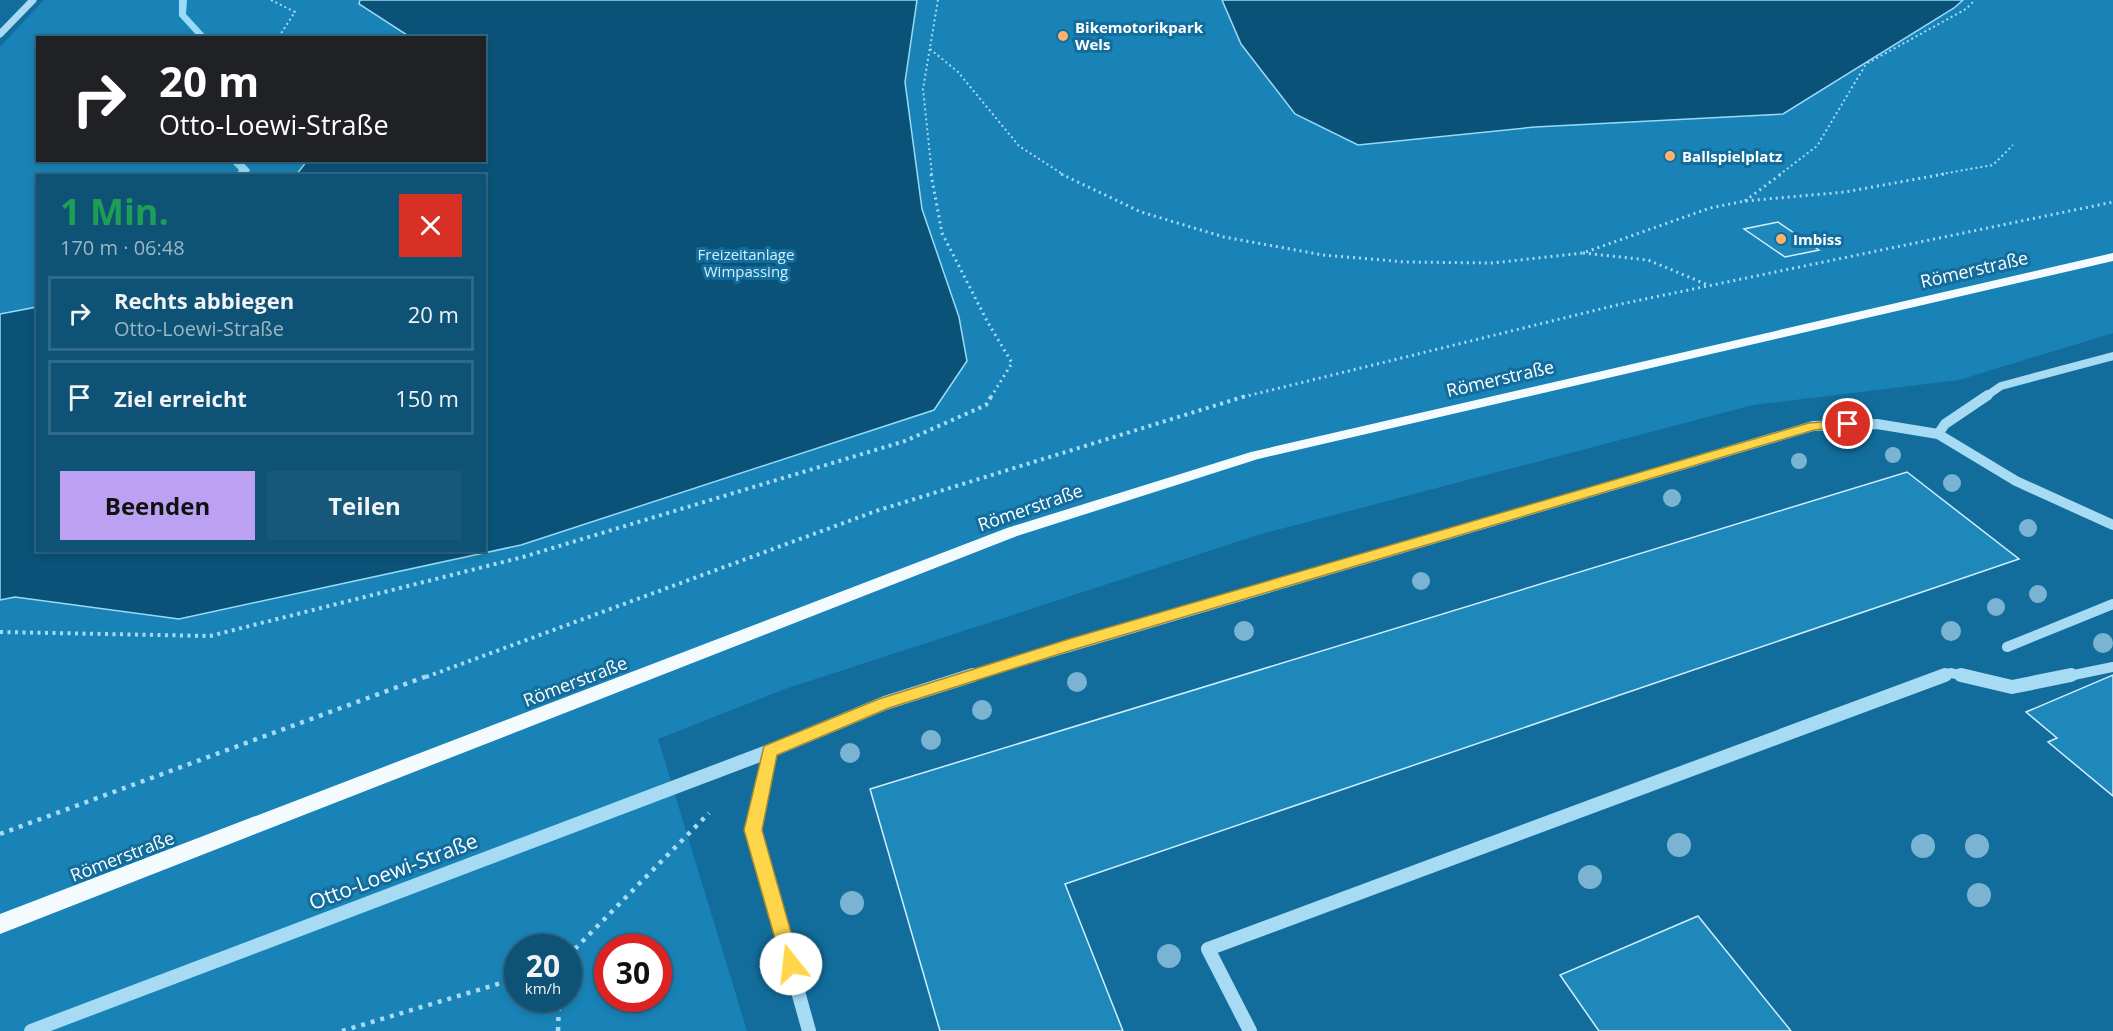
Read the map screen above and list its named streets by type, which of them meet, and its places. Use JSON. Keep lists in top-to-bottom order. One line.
{"streets":{"main road":["Römerstraße"],"street":["Otto-Loewi-Straße"]},"parks":["Freizeitanlage Wimpassing"],"places":["Bikemotorikpark Wels","Ballspielplatz","Imbiss"],"page":{"turn":["20 m","Otto-Loewi-Straße"],"heading":["1 Min.","170 m · 06:48"],"list":[{"name":"Rechts abbiegen","note":"Otto-Loewi-Straße","value":"20 m"},{"name":"Ziel erreicht","value":"150 m"}],"buttons":["Beenden","Teilen"],"speed":"20 km/h","limit":"30"}}
